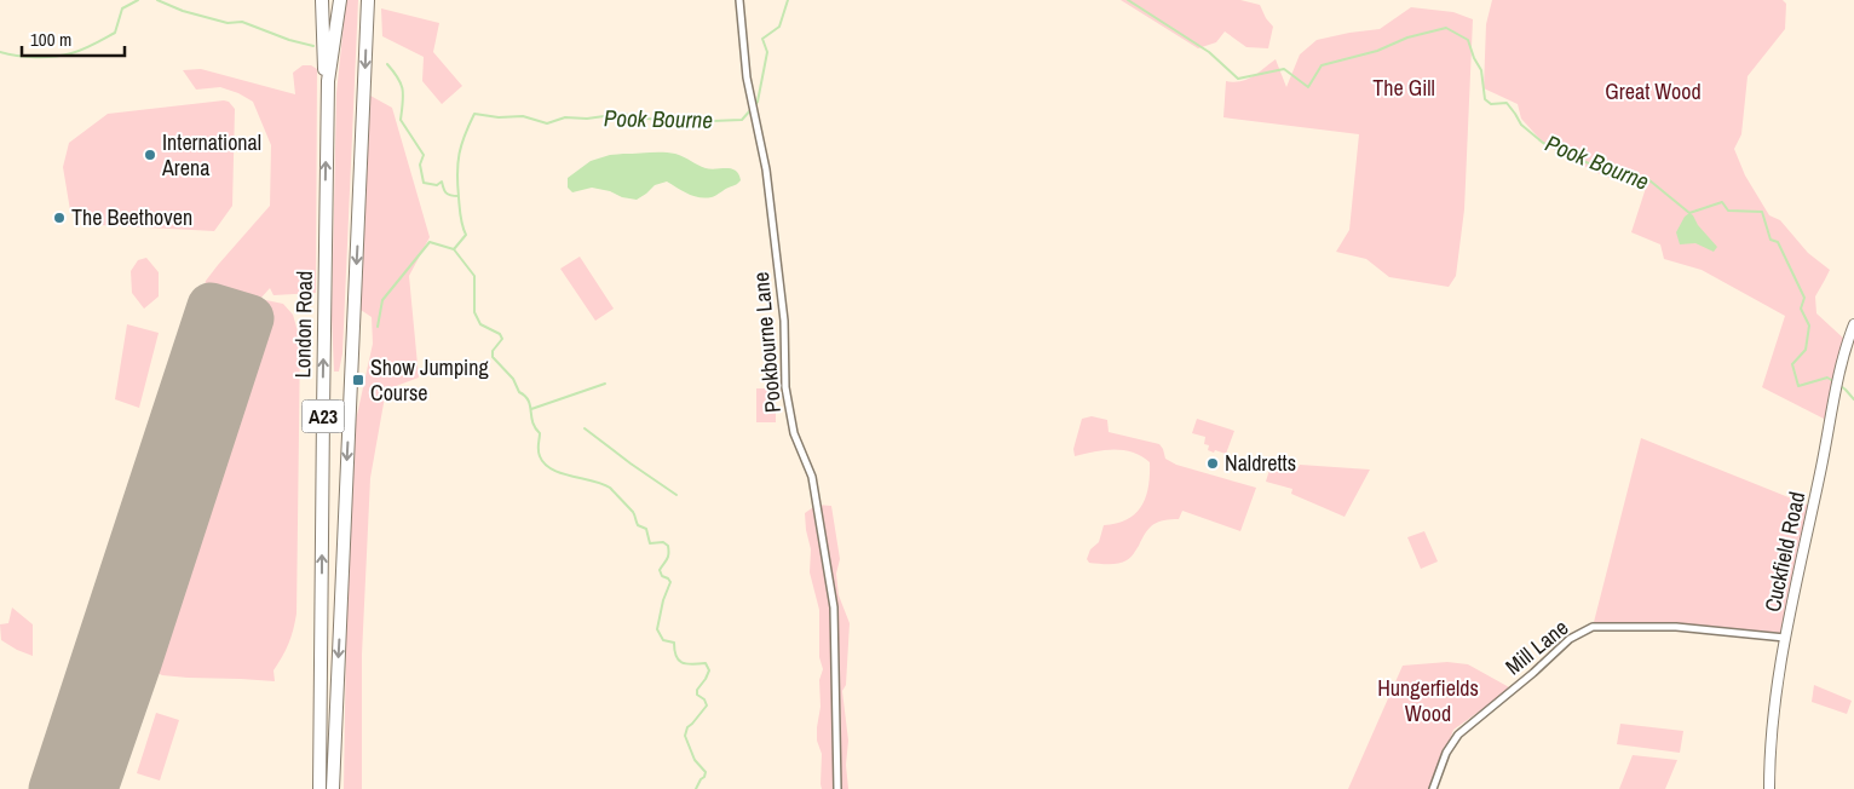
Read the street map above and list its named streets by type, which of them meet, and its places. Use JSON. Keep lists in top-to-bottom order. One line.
{"streets":{"highway":["London Road","A23"],"street":["Pookbourne Lane","Cuckfield Road","Mill Lane"]},"crossings":[["London Road","A23"],["Cuckfield Road","Mill Lane"]],"water":["Pook Bourne"],"parks":["The Gill","Great Wood","Hungerfields Wood"],"places":{"other":["International Arena","The Beethoven","Naldretts"],"transit":["Show Jumping Course"]},"scale_bar":"100 m"}
